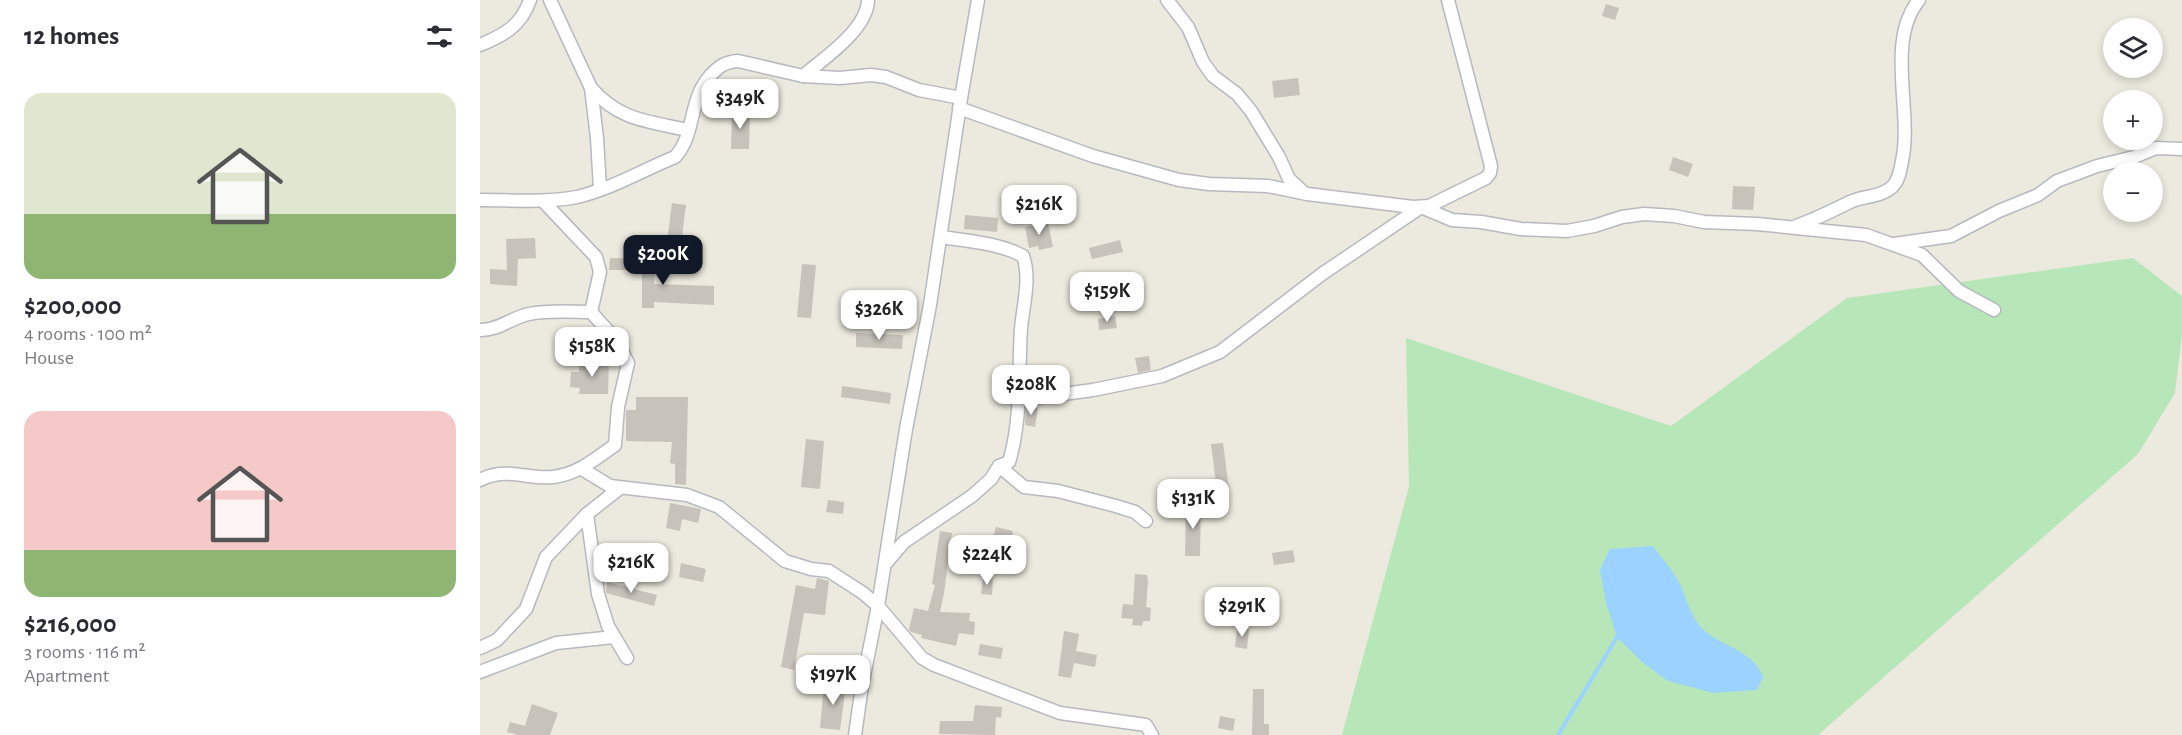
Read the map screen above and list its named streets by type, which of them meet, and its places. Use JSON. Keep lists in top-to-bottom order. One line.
{"page":{"heading":"12 homes","map_buttons":["+","−"],"list":[{"name":"$200,000","note":"4 rooms · 100 m² · House"},{"name":"$216,000","note":"3 rooms · 116 m² · Apartment"}],"price":["$349K","$216K","$200K","$159K","$326K","$158K","$208K","$131K","$224K","$216K","$291K","$197K"]}}
